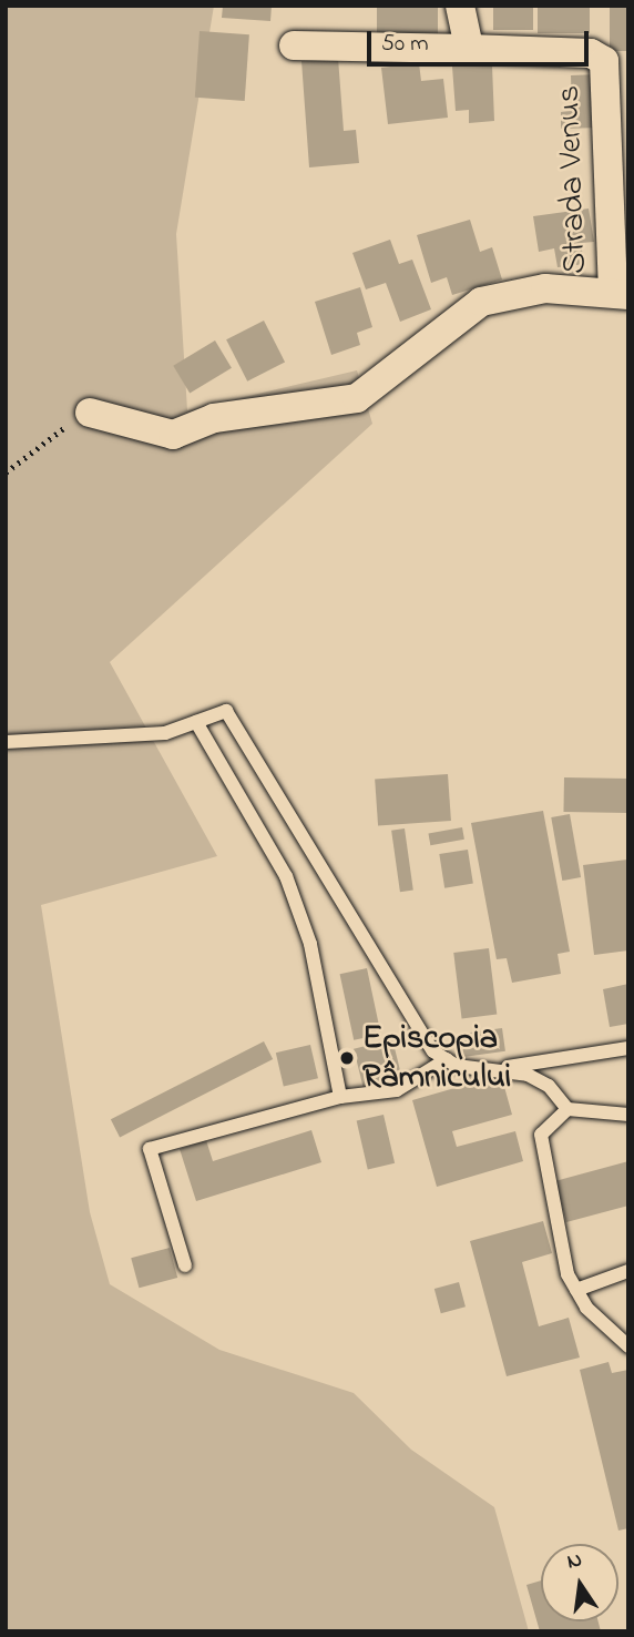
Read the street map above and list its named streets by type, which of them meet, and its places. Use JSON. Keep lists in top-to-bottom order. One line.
{"streets":{"street":["Strada Venus"]},"places":["Episcopia Râmnicului"],"scale_bar":"50 m","north":"top"}
